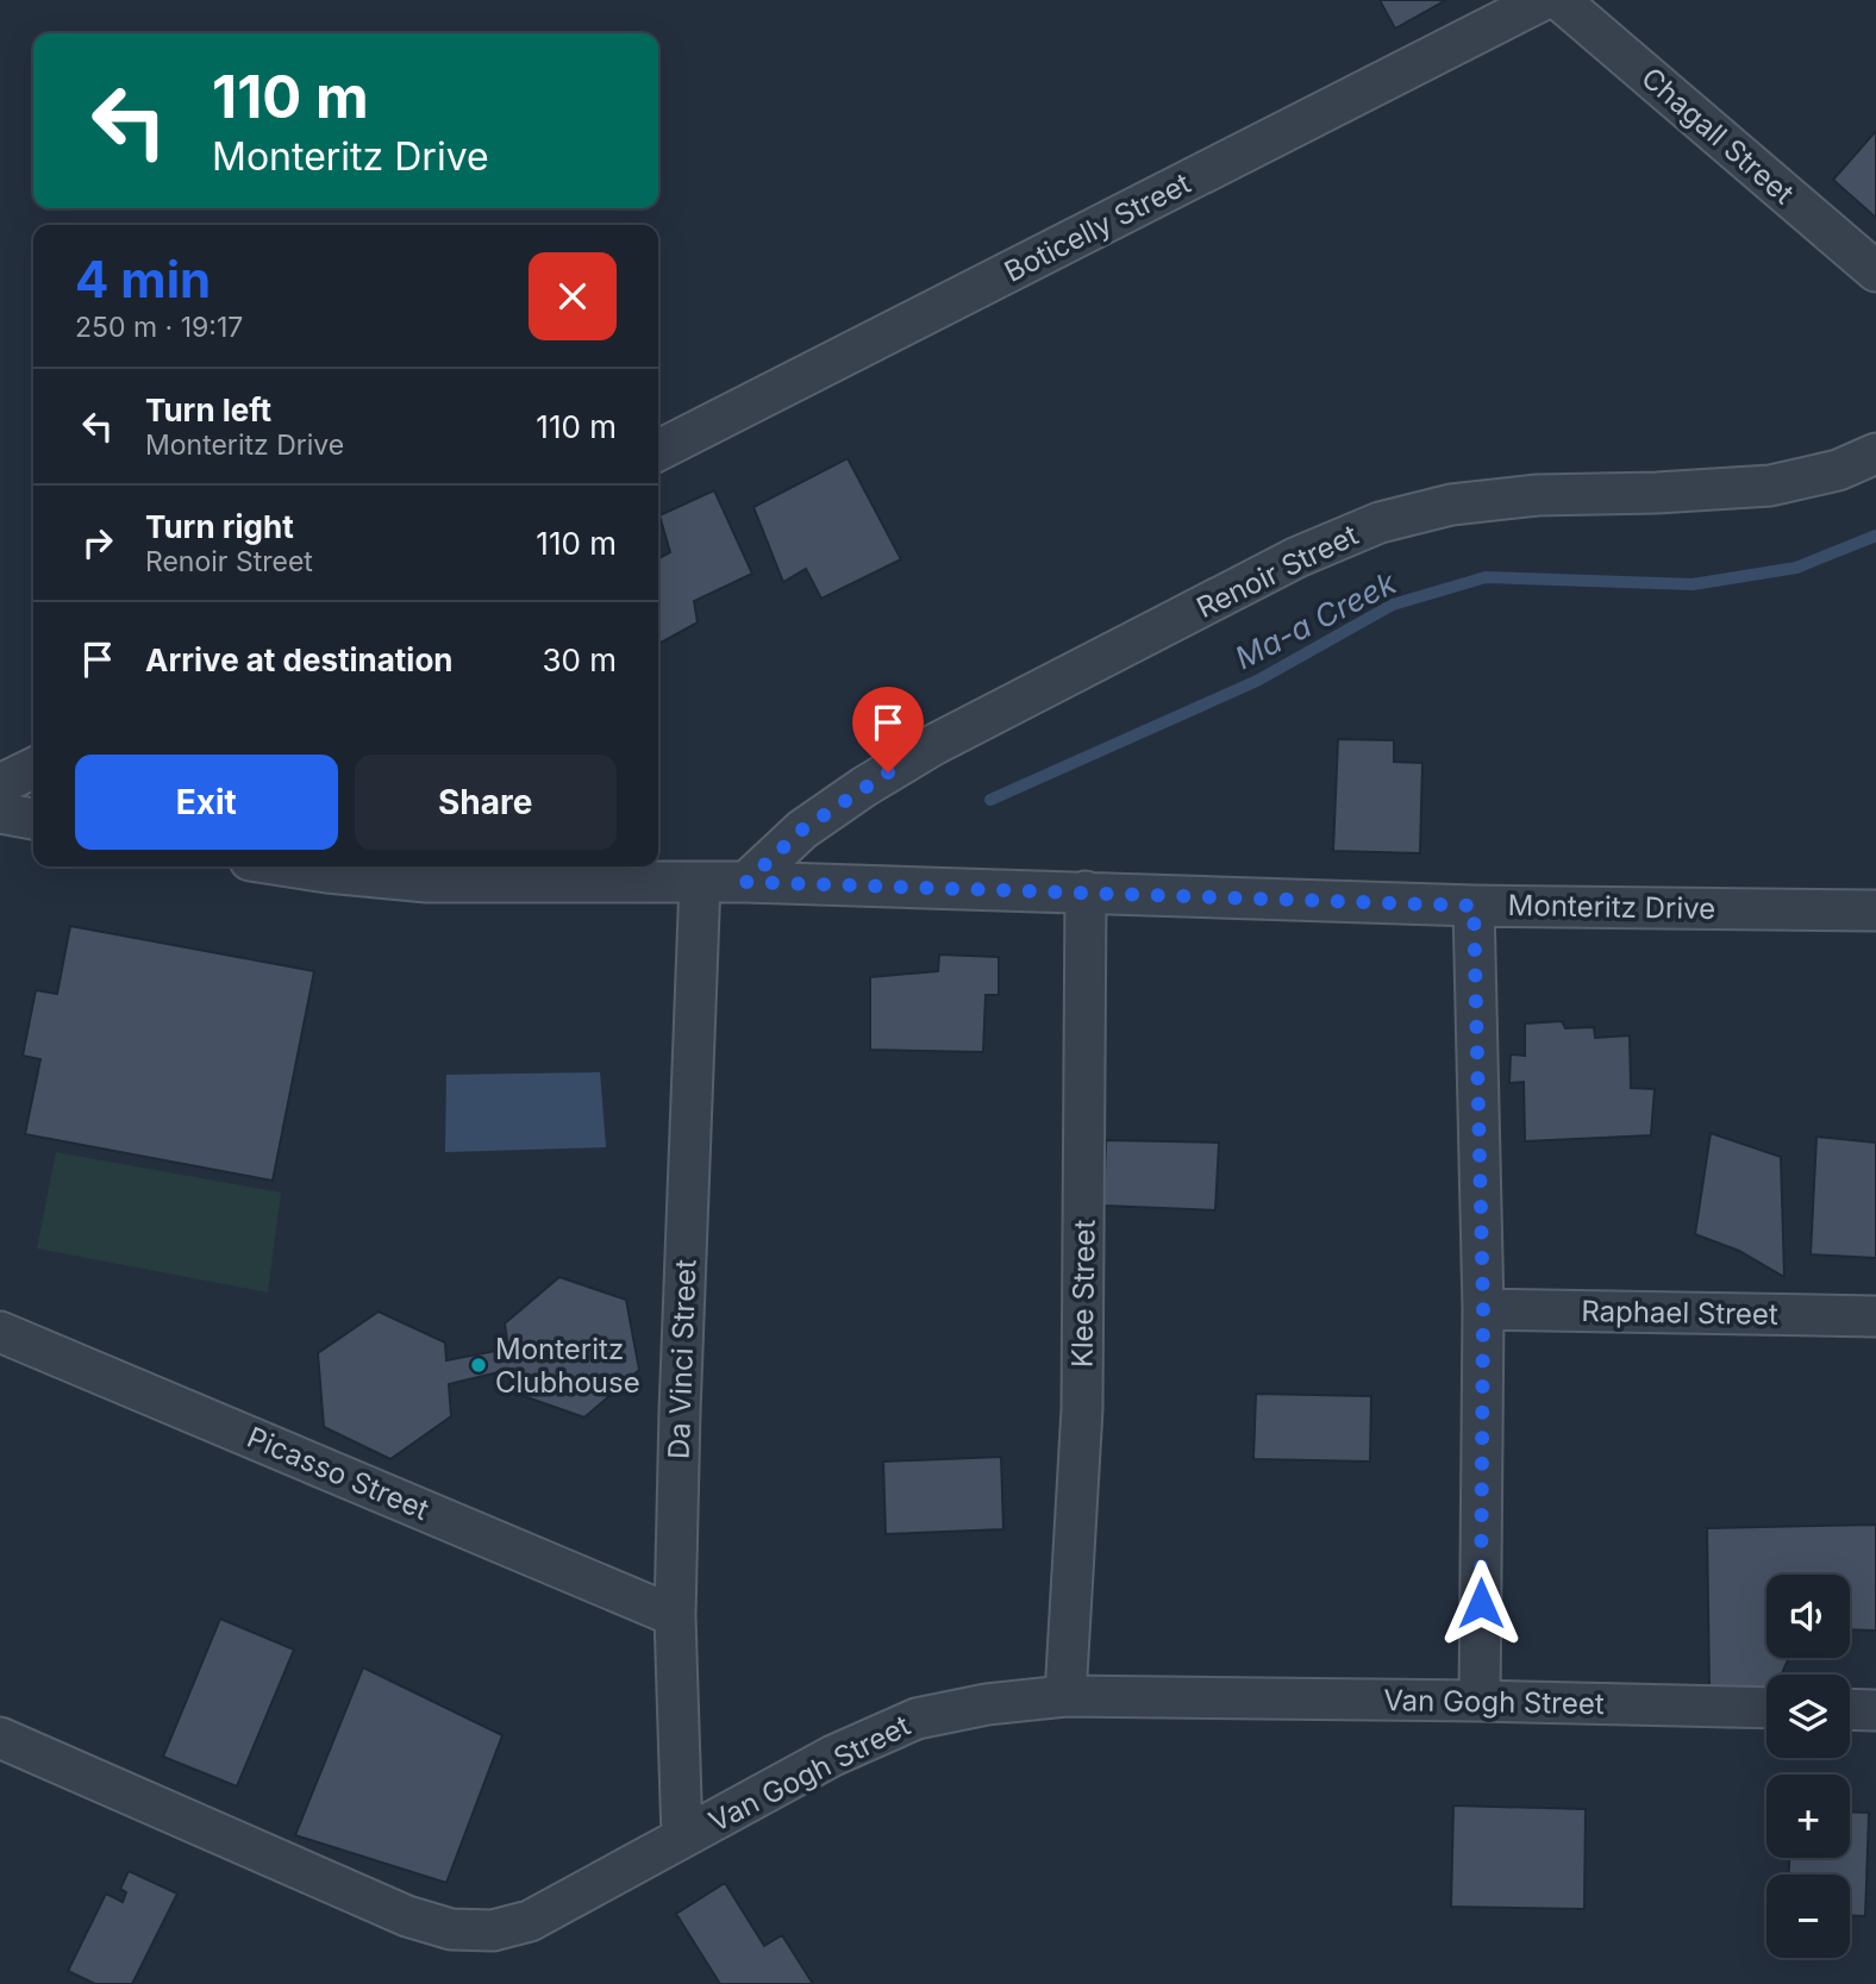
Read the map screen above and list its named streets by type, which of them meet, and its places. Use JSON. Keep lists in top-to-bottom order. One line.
{"streets":{"street":["Chagall Street","Boticelly Street","Renoir Street","Monteritz Drive","Klee Street","Raphael Street","Da Vinci Street","Picasso Street","Van Gogh Street"]},"crossings":[["Renoir Street","Monteritz Drive"],["Monteritz Drive","Klee Street"],["Monteritz Drive","Da Vinci Street"],["Klee Street","Van Gogh Street"],["Da Vinci Street","Picasso Street"],["Da Vinci Street","Van Gogh Street"]],"water":["Ma-a Creek"],"places":["Monteritz Clubhouse"],"page":{"turn":["110 m","Monteritz Drive"],"heading":["4 min","250 m · 19:17"],"list":[{"name":"Turn left","note":"Monteritz Drive","value":"110 m"},{"name":"Turn right","note":"Renoir Street","value":"110 m"},{"name":"Arrive at destination","value":"30 m"}],"buttons":["Exit","Share"],"map_buttons":["+","−"]}}
